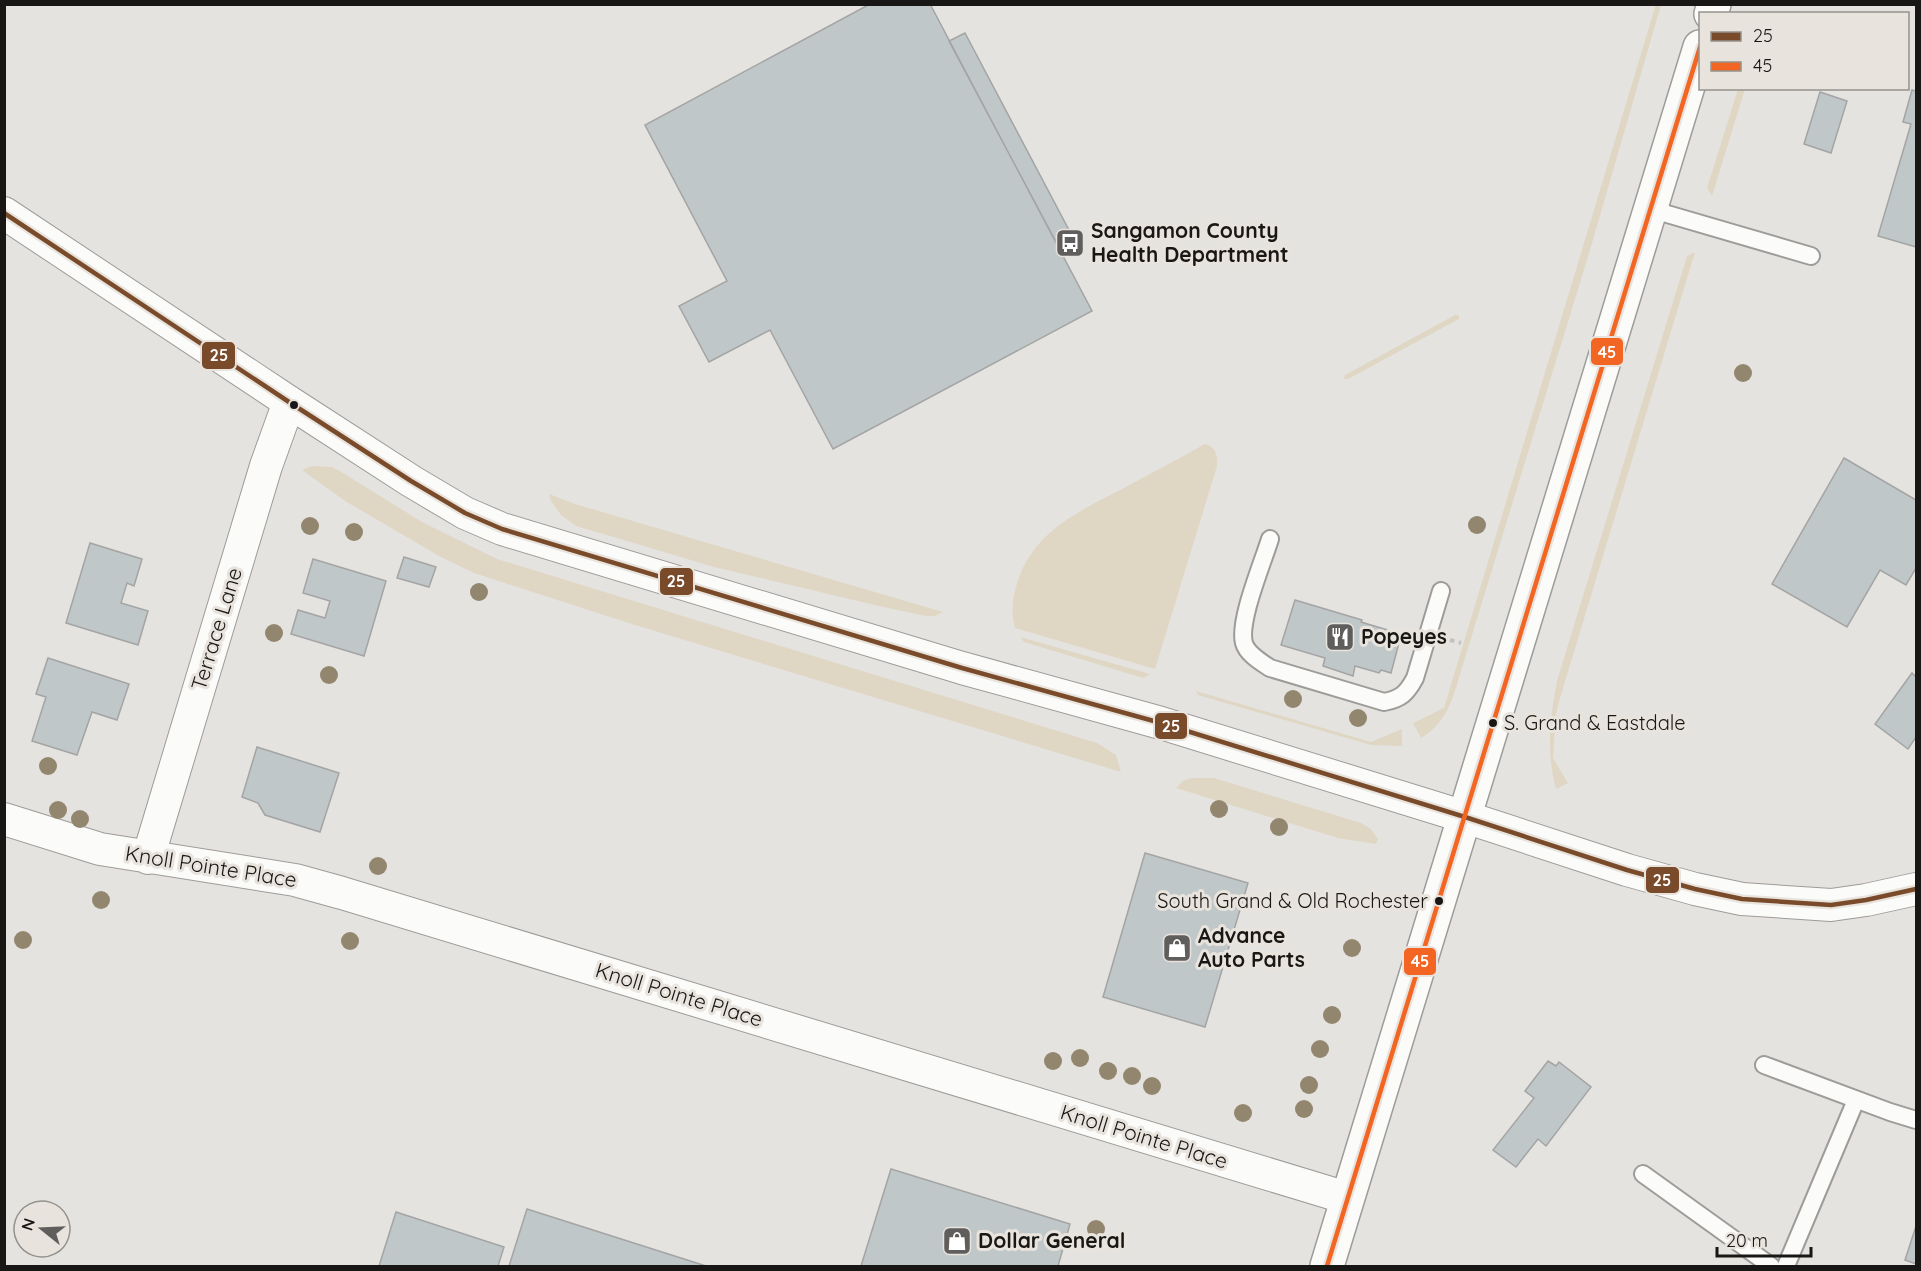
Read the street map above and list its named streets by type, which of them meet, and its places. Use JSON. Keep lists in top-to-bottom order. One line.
{"streets":{"street":["Terrace Lane","Knoll Pointe Place"]},"crossings":[["Terrace Lane","Knoll Pointe Place"]],"places":{"bus stop":["Sangamon County Health Department"],"restaurant":["Popeyes"],"other":["S. Grand & Eastdale","South Grand & Old Rochester"],"shop":["Advance Auto Parts","Dollar General"]},"lines":["transit line 45","transit line 25"],"legend":["25","45"],"scale_bar":"20 m","north":"left"}
